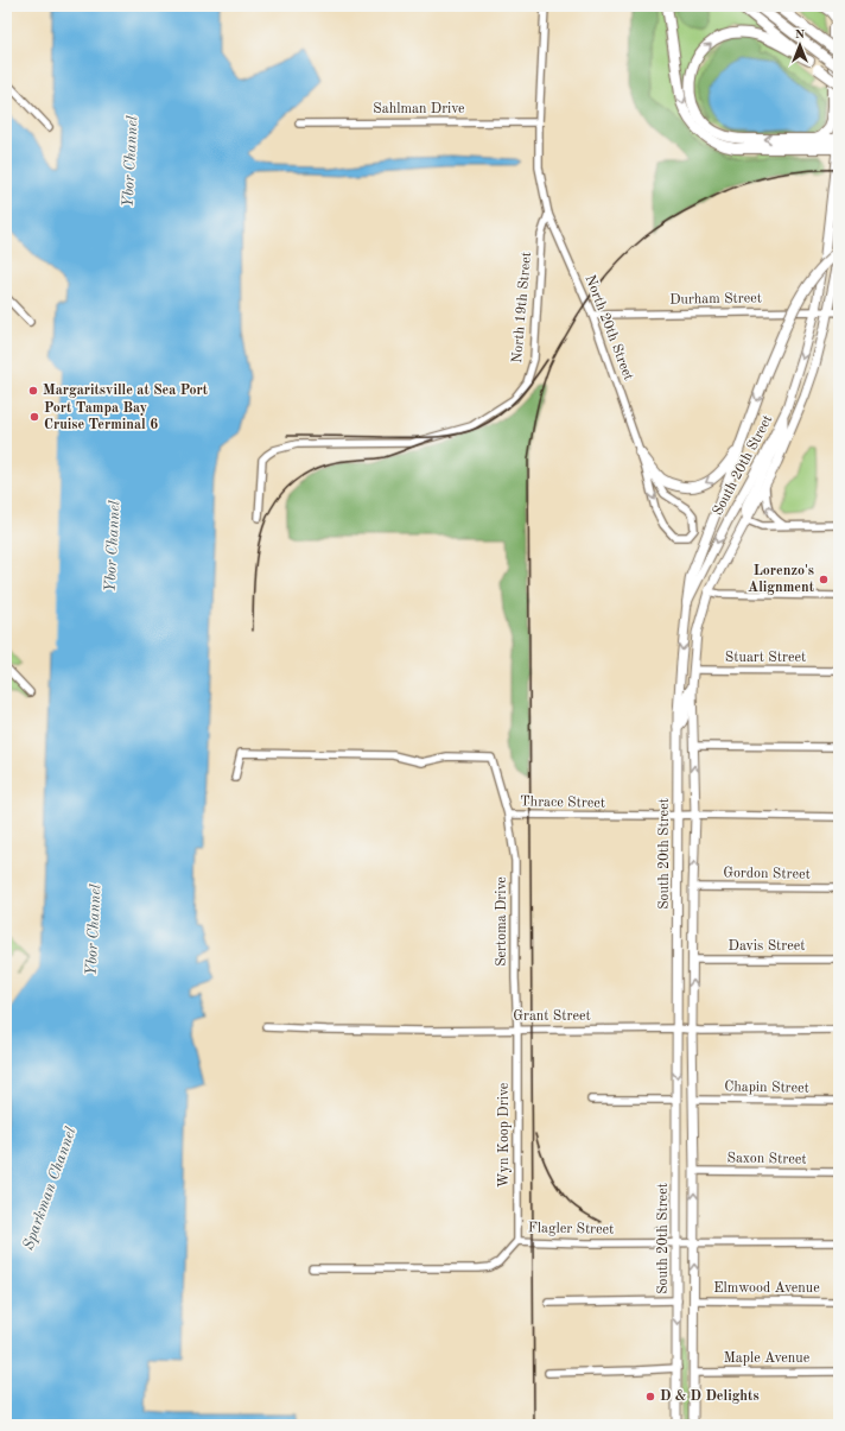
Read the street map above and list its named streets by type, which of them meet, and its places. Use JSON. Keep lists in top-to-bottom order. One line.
{"streets":{"main road":["South 20th Street"],"street":["Sahlman Drive","Durham Street","North 19th Street","North 20th Street","Stuart Street","Thrace Street","Gordon Street","Sertoma Drive","Davis Street","Grant Street","Chapin Street","Wyn Koop Drive","Saxon Street","Flagler Street","Elmwood Avenue","Maple Avenue"]},"crossings":[["Sahlman Drive","North 19th Street"],["Durham Street","North 20th Street"],["Durham Street","South 20th Street"],["North 19th Street","North 20th Street"],["South 20th Street","Stuart Street"],["South 20th Street","Thrace Street"],["South 20th Street","Gordon Street"],["South 20th Street","Davis Street"],["South 20th Street","Grant Street"],["South 20th Street","Chapin Street"],["South 20th Street","Saxon Street"],["South 20th Street","Flagler Street"],["South 20th Street","Elmwood Avenue"],["South 20th Street","Maple Avenue"],["Thrace Street","Sertoma Drive"],["Sertoma Drive","Grant Street"],["Sertoma Drive","Wyn Koop Drive"],["Grant Street","Wyn Koop Drive"],["Wyn Koop Drive","Flagler Street"]],"water":["Ybor Channel","Sparkman Channel"],"places":["Margaritsville at Sea Port","Port Tampa Bay Cruise Terminal 6","Lorenzo's Alignment","D & D Delights"],"north":"top"}
